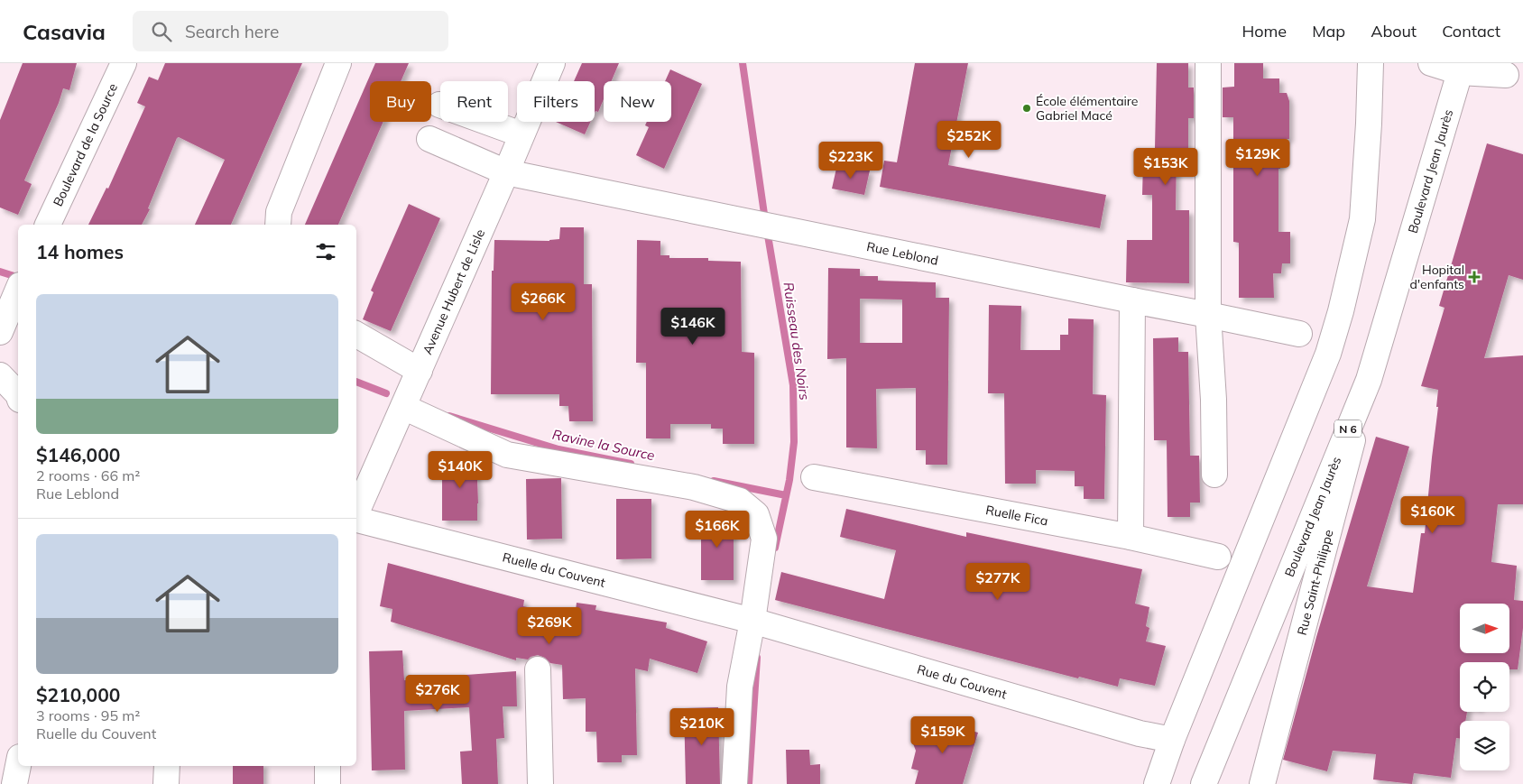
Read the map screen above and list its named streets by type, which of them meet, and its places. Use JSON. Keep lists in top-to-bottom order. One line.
{"streets":{"street":["Boulevard de la Source","Boulevard Jean Jaurès","Rue Leblond","Avenue Hubert de Lisle","N 6","Ruelle Fica","Ruelle du Couvent","Rue Saint-Philippe","Rue du Couvent"]},"crossings":[["Boulevard Jean Jaurès","Rue Saint-Philippe"],["Rue Leblond","Avenue Hubert de Lisle"],["Ruelle du Couvent","Rue du Couvent"]],"water":["Ruisseau des Noirs","Ravine la Source"],"places":{"other":["École élémentaire Gabriel Macé"],"health":["Hopital d'enfants"]},"north":"right","page":{"header":"Casavia","search":"Search here","nav":["Home","Map","About","Contact"],"chip":["Buy","Rent","Filters","New"],"price":["$252K","$129K","$223K","$153K","$266K","$146K","$140K","$160K","$166K","$277K","$269K","$276K","$210K","$159K"],"heading":"14 homes","list":[{"name":"$146,000","note":"2 rooms · 66 m² · Rue Leblond"},{"name":"$210,000","note":"3 rooms · 95 m² · Ruelle du Couvent"}]}}
